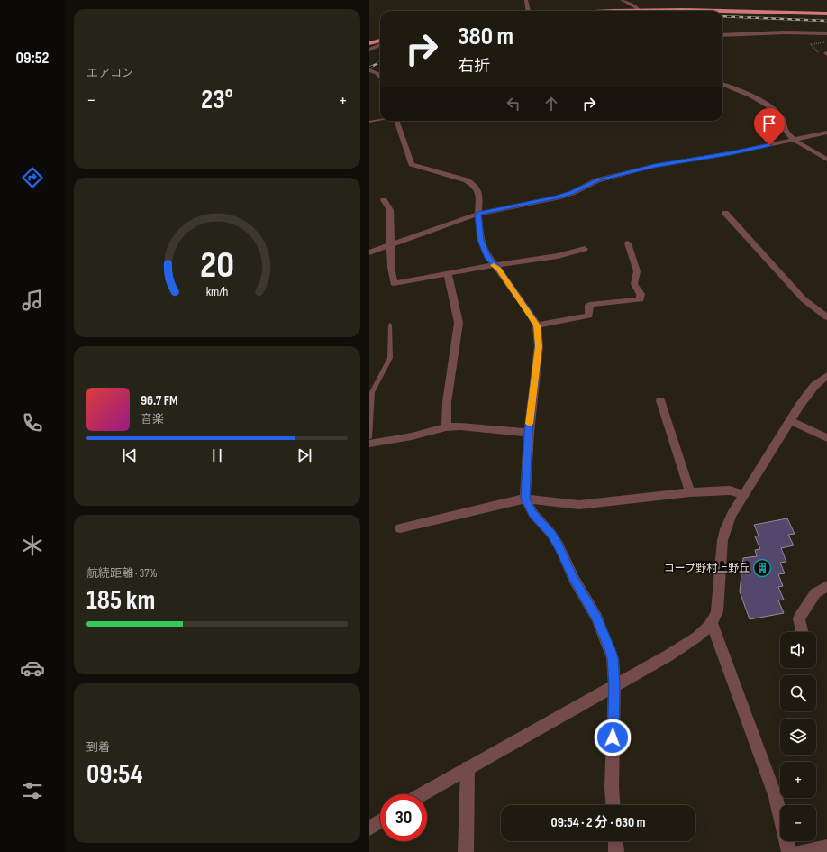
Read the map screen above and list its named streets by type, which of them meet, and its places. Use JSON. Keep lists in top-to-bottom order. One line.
{"places":{"building":["コープ野村上野丘"]},"page":{"tabs":"09:52","tile":["エアコン",["航続距離 · 37%","185 km"],["到着","09:54"]],"turn":["380 m","右折"],"heat":["−","23°","+"],"song":["96.7 FM","音楽"],"map_buttons":["+","−"],"limit":"30","trip":"09:54 · 2 分 · 630 m","gauge":["20","km/h"]}}
